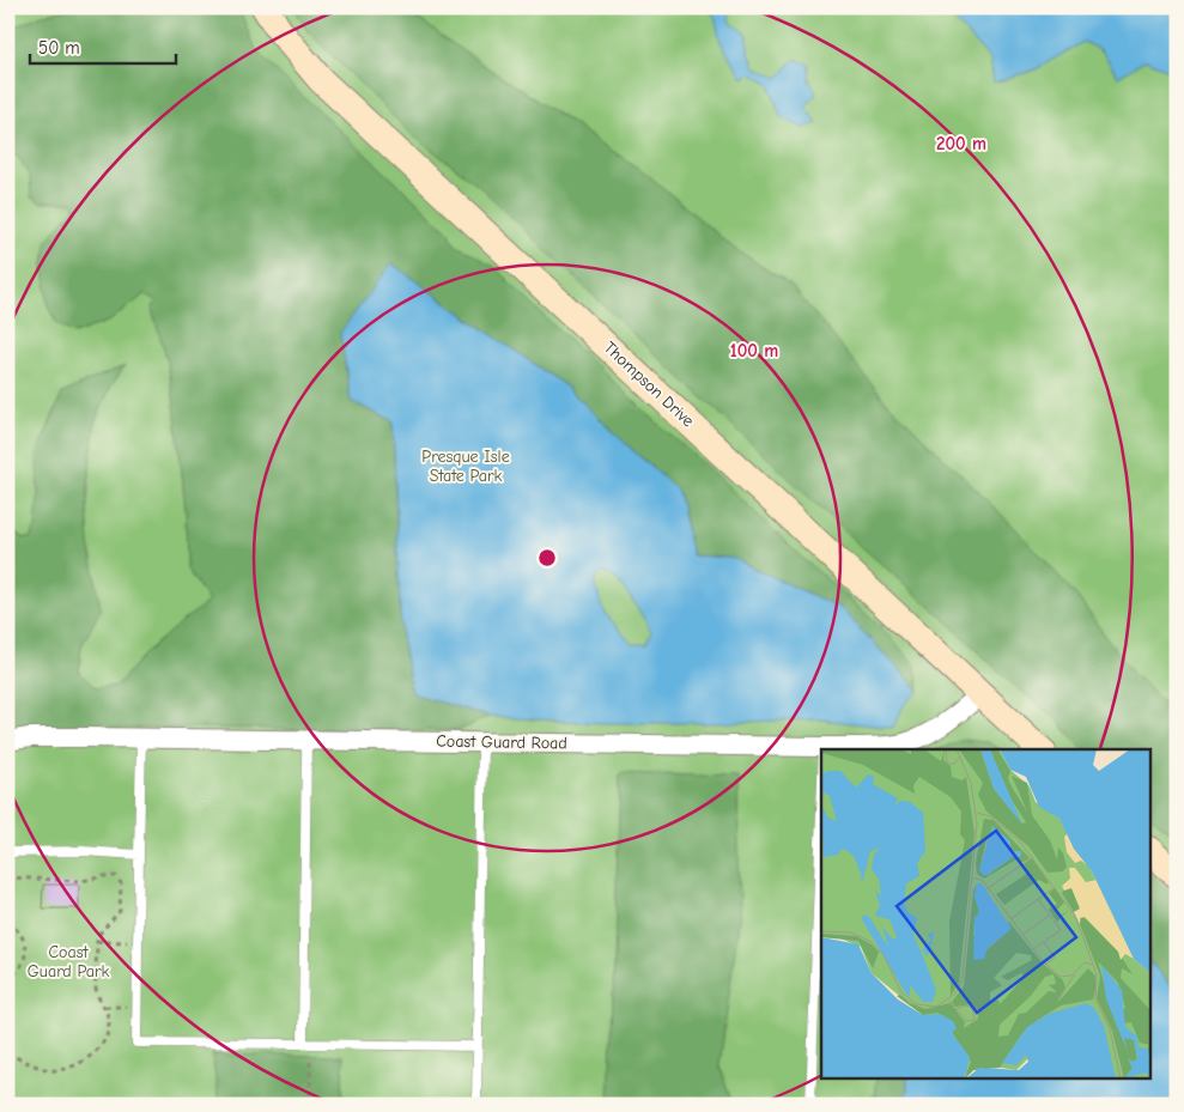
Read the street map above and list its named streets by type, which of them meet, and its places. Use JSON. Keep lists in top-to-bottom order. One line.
{"streets":{"street":["Thompson Drive","Coast Guard Road"]},"crossings":[["Thompson Drive","Coast Guard Road"]],"parks":["Presque Isle State Park","Coast Guard Park"],"scale_bar":"50 m","rings":["200 m","100 m"]}
